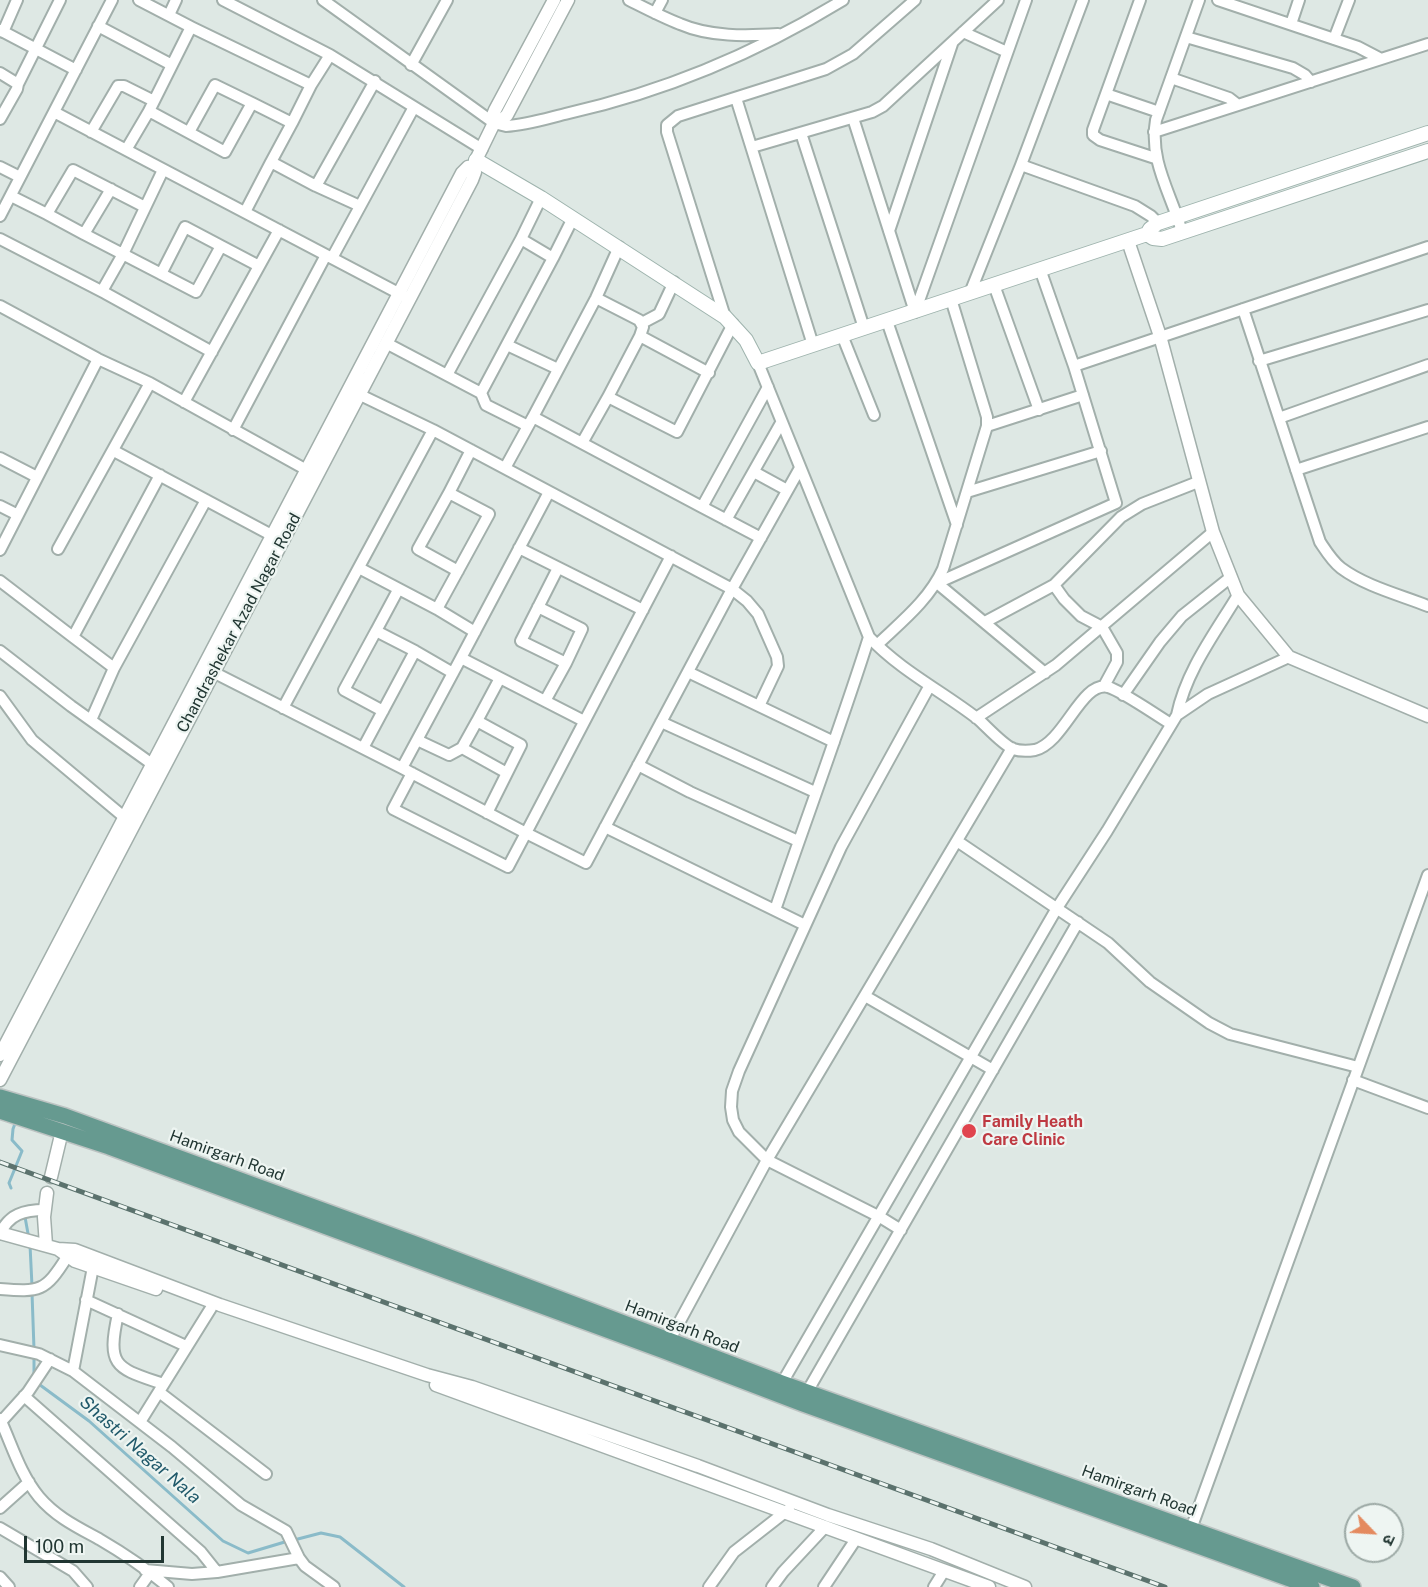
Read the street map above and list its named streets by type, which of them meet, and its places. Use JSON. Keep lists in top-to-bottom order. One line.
{"streets":{"main road":["Hamirgarh Road"],"street":["Chandrashekar Azad Nagar Road"]},"water":["Shastri Nagar Nala"],"places":["Family Heath Care Clinic"],"scale_bar":"100 m","north":"bottom right"}
